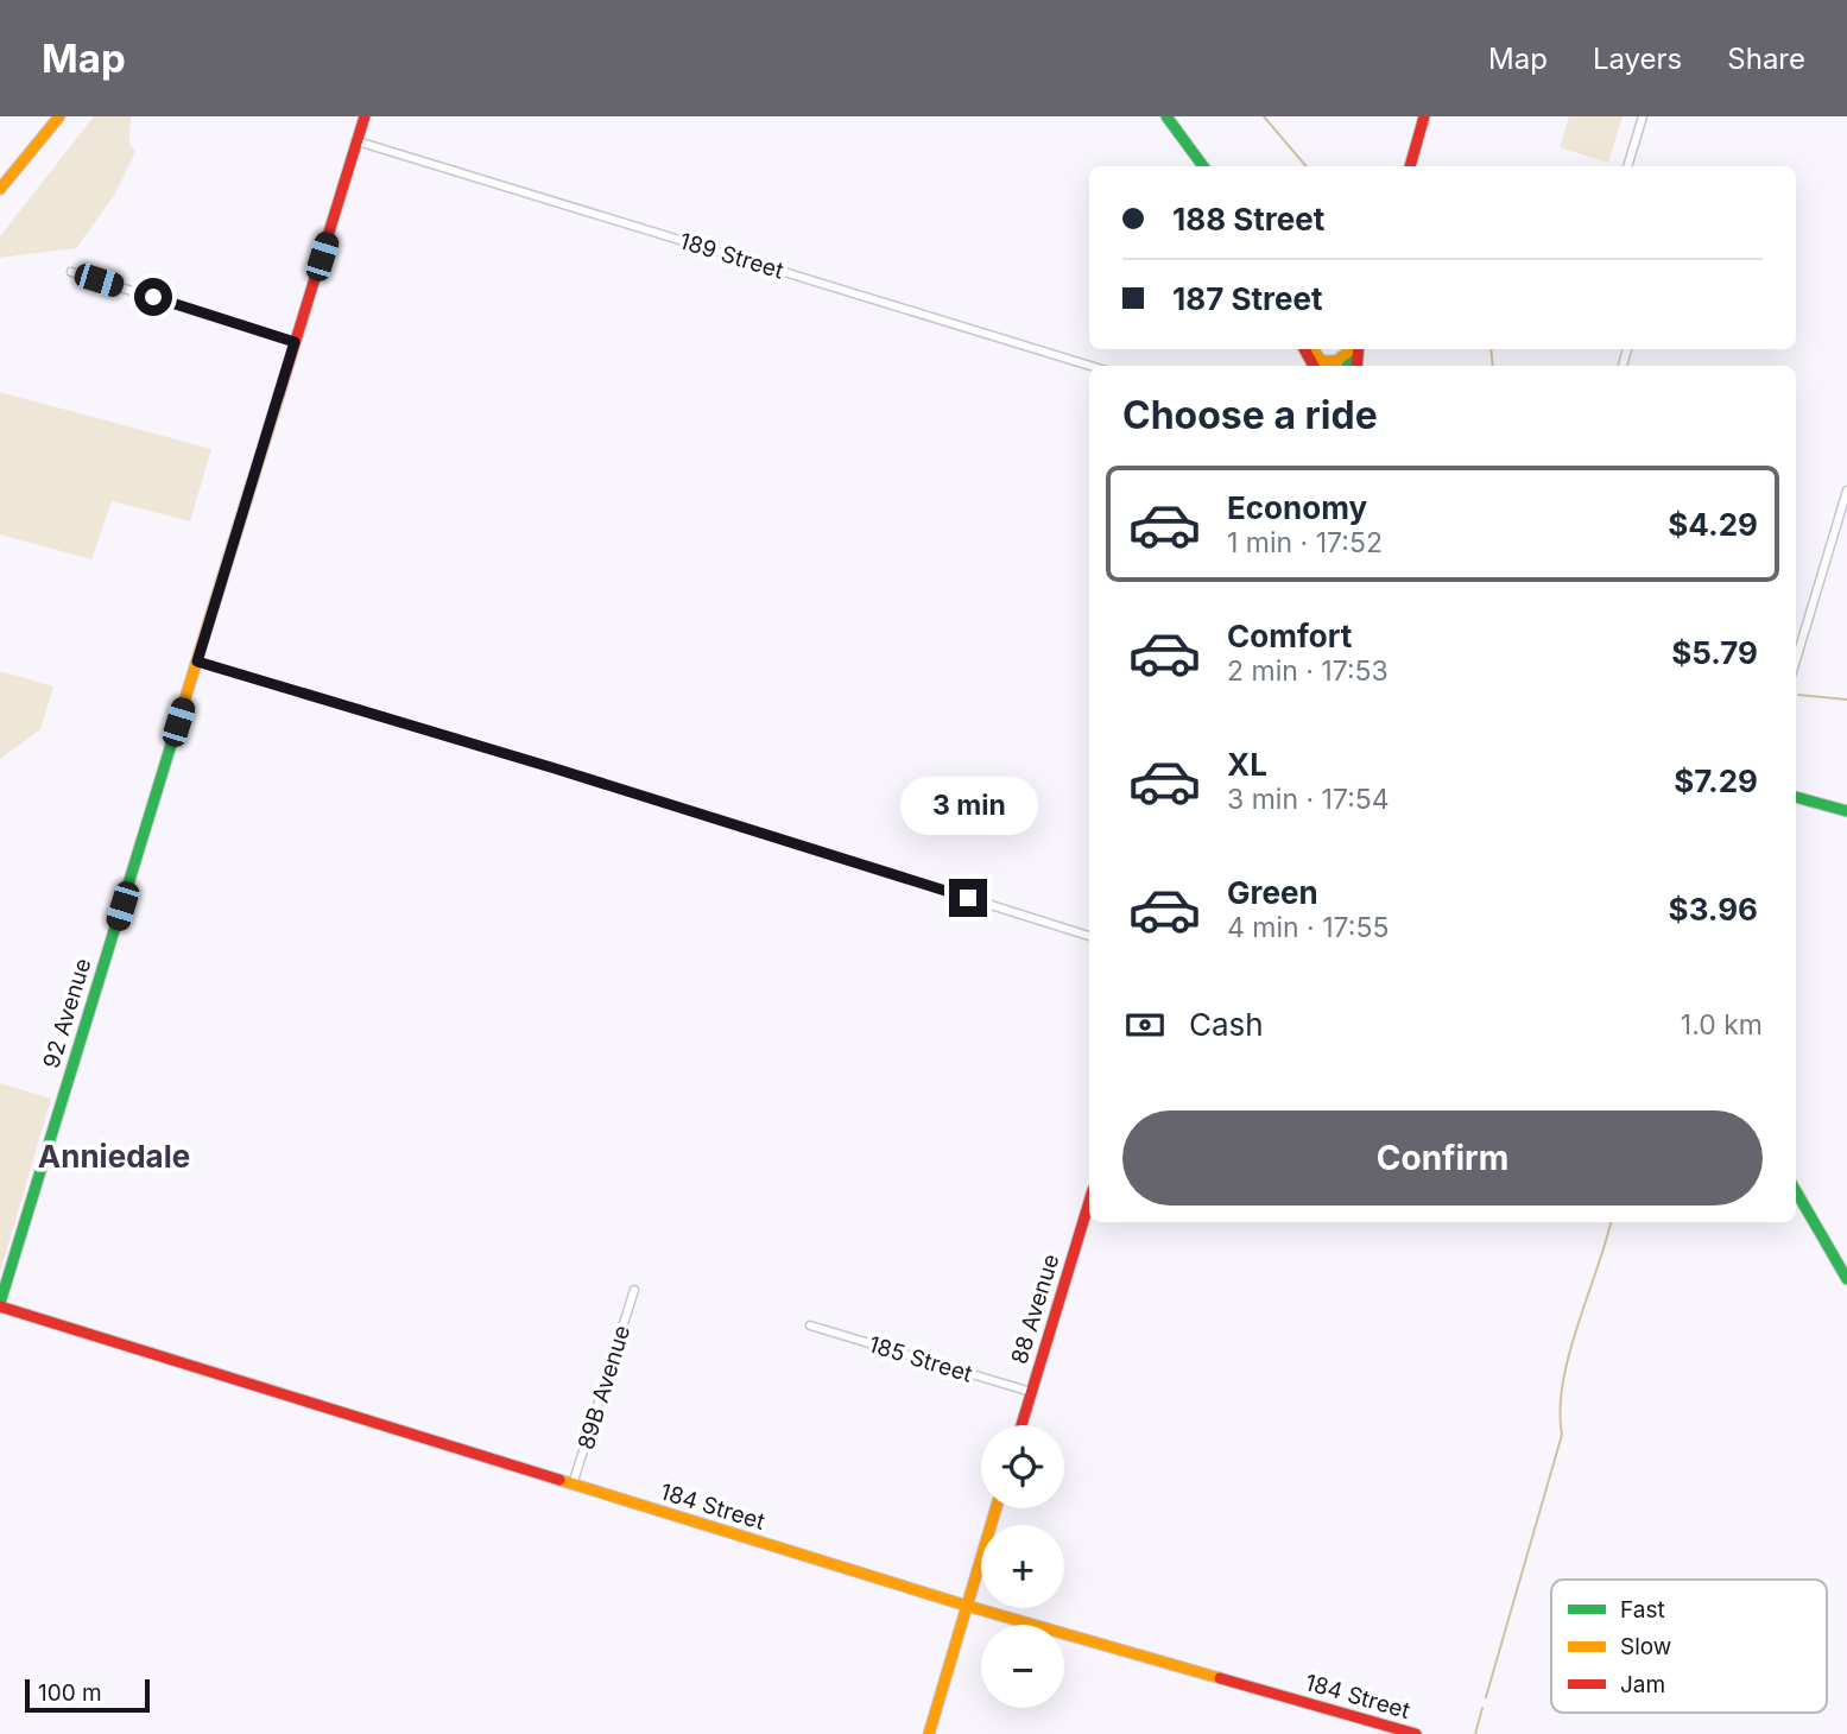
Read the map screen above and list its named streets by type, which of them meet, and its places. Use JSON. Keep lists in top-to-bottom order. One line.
{"streets":{"main road":["92 Avenue","88 Avenue","184 Street"],"street":["189 Street","185 Street","89B Avenue"]},"crossings":[["189 Street","92 Avenue"],["92 Avenue","184 Street"],["88 Avenue","185 Street"],["89B Avenue","184 Street"]],"districts":["Anniedale"],"legend":["Fast","Slow","Jam"],"scale_bar":"100 m","page":{"header":"Map","nav":["Map","Layers","Share"],"banner":["188 Street","187 Street"],"heading":"Choose a ride","list":[{"name":"Economy","note":"1 min · 17:52","value":"$4.29"},{"name":"Comfort","note":"2 min · 17:53","value":"$5.79"},{"name":"XL","note":"3 min · 17:54","value":"$7.29"},{"name":"Green","note":"4 min · 17:55","value":"$3.96"}],"bubble":"3 min","pay":["Cash","1.0 km"],"buttons":"Confirm","map_buttons":["+","−"],"scale":"100 m"}}
